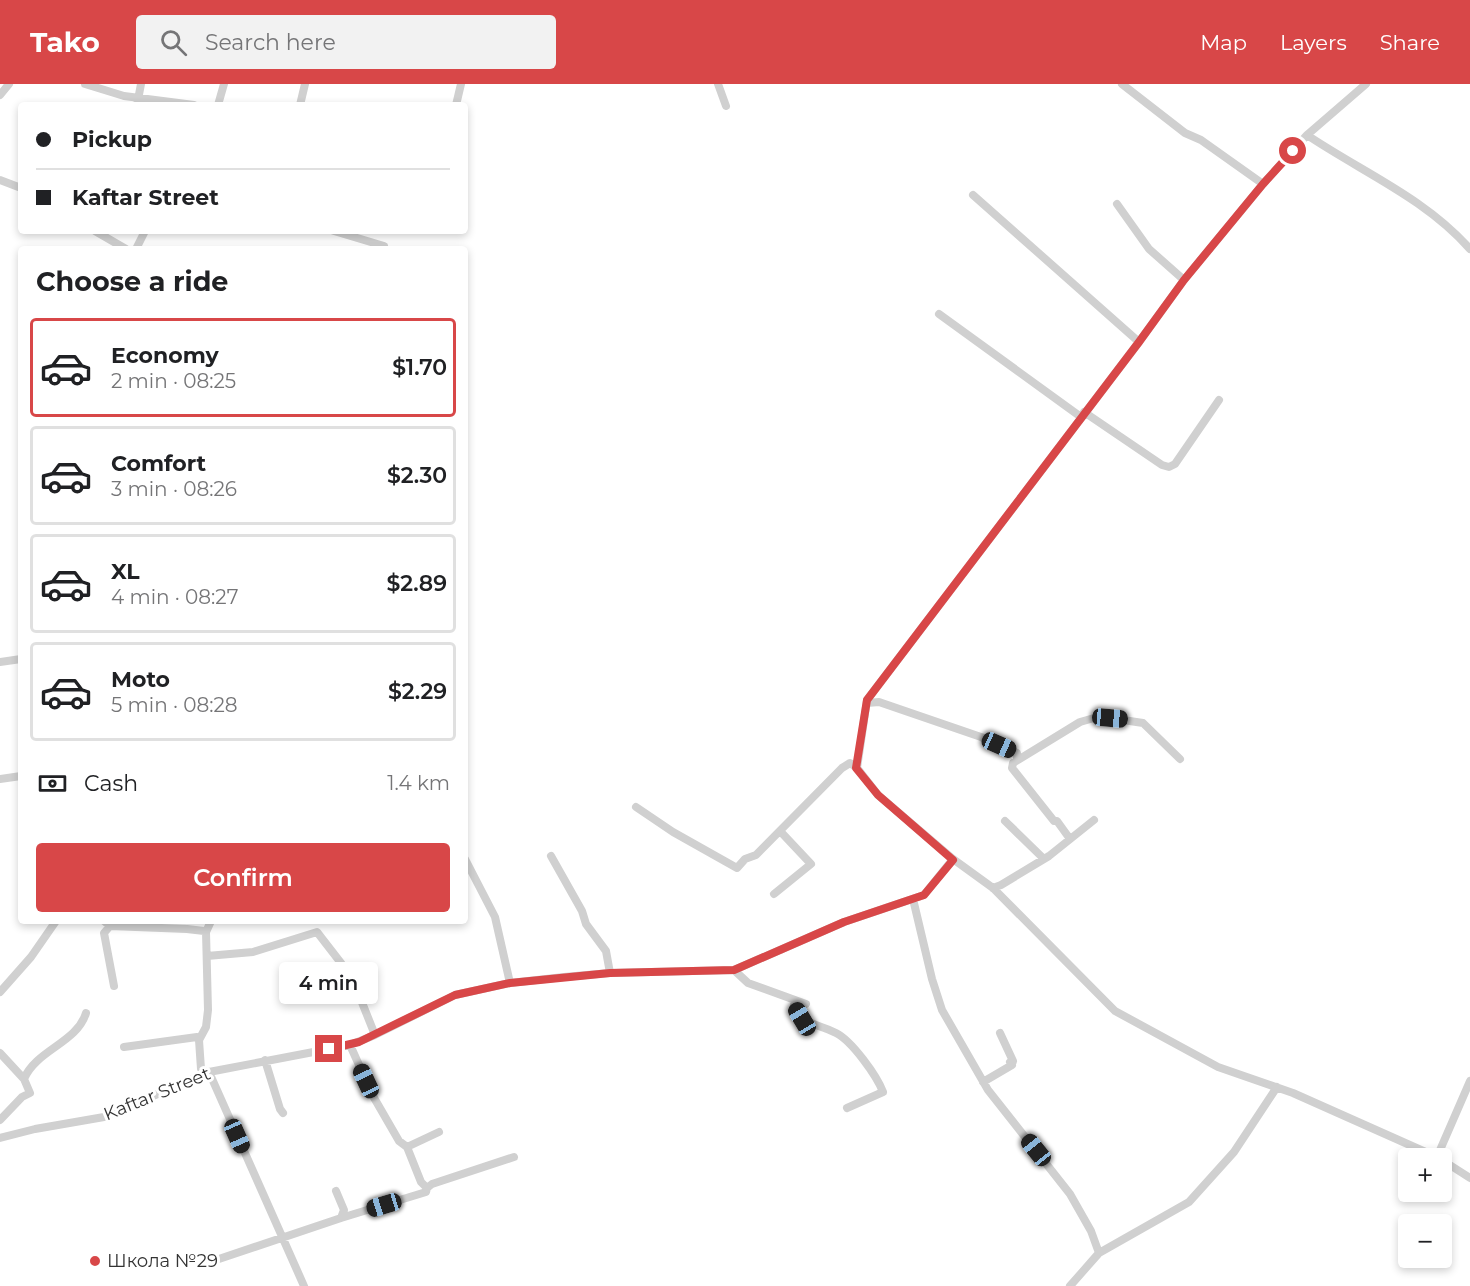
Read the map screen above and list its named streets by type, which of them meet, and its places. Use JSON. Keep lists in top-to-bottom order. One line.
{"streets":{"street":["Kaftar Street"]},"places":["Школа №29"],"page":{"header":"Tako","search":"Search here","nav":["Map","Layers","Share"],"banner":["Pickup","Kaftar Street"],"heading":"Choose a ride","list":[{"name":"Economy","note":"2 min · 08:25","value":"$1.70"},{"name":"Comfort","note":"3 min · 08:26","value":"$2.30"},{"name":"XL","note":"4 min · 08:27","value":"$2.89"},{"name":"Moto","note":"5 min · 08:28","value":"$2.29"}],"pay":["Cash","1.4 km"],"buttons":"Confirm","bubble":"4 min","map_buttons":["+","−"]}}
